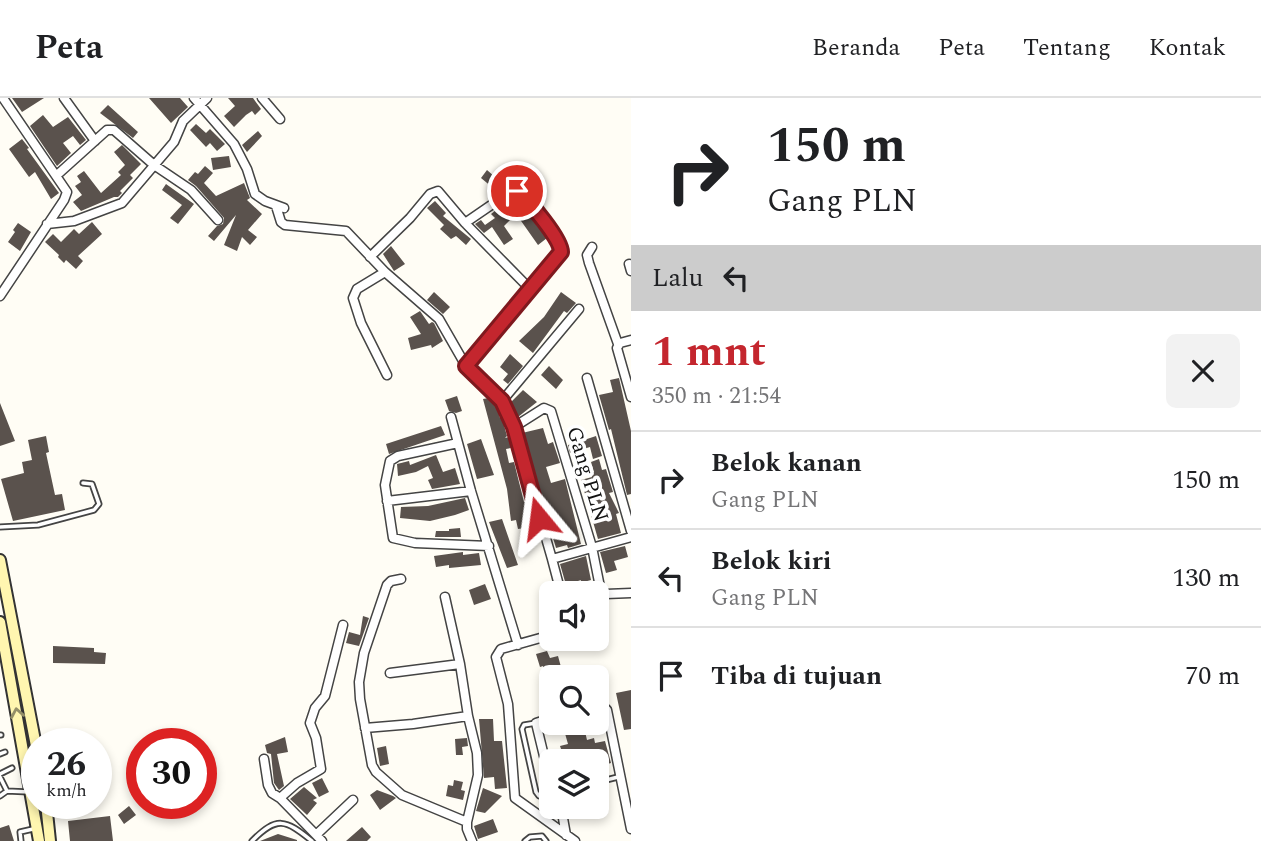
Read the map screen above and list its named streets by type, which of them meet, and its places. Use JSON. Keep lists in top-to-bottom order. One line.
{"streets":{"street":["Gang PLN"]},"page":{"header":"Peta","nav":["Beranda","Peta","Tentang","Kontak"],"turn":["150 m","Gang PLN"],"then":"Lalu","heading":["1 mnt","350 m · 21:54"],"list":[{"name":"Belok kanan","note":"Gang PLN","value":"150 m"},{"name":"Belok kiri","note":"Gang PLN","value":"130 m"},{"name":"Tiba di tujuan","value":"70 m"}],"speed":"26 km/h","limit":"30"}}
